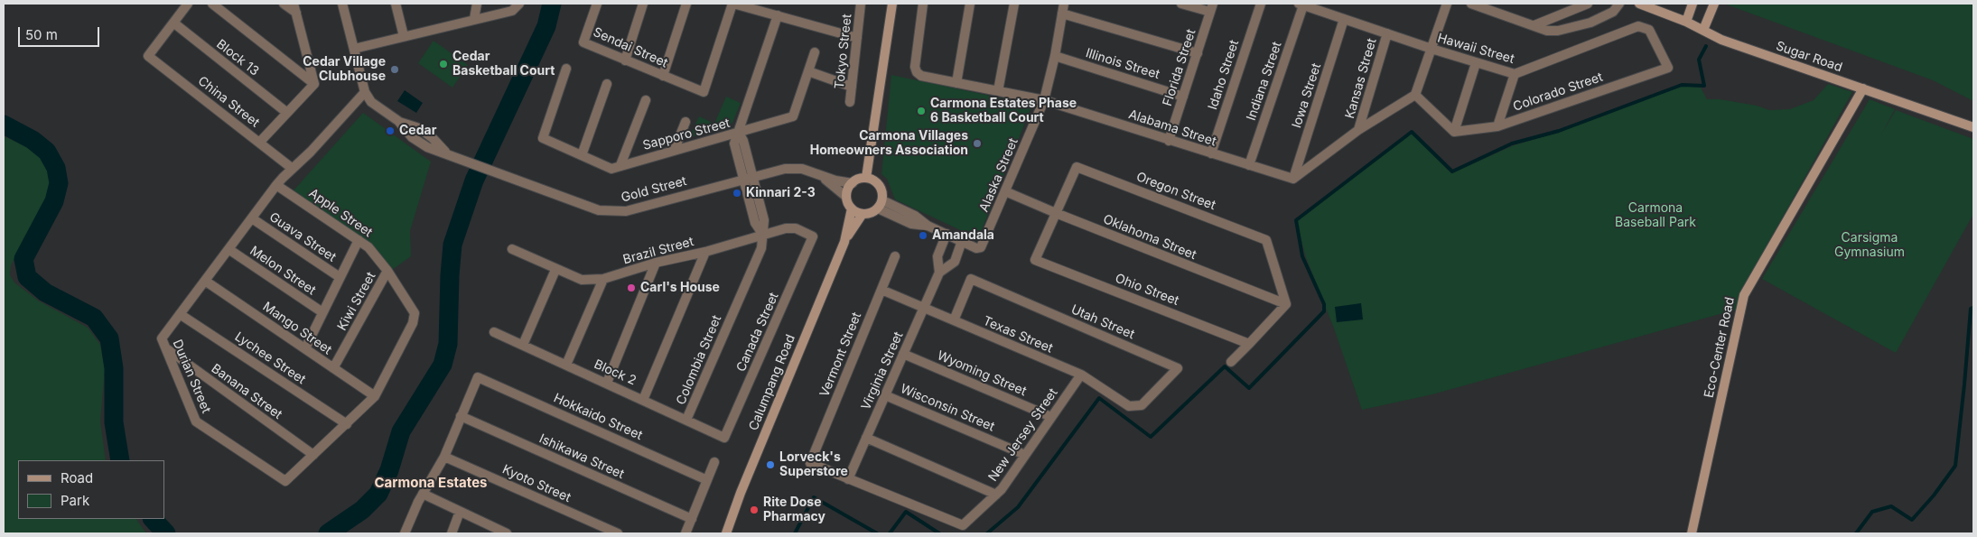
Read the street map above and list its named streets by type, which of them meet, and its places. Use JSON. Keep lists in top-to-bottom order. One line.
{"streets":{"main road":["Sugar Road","Eco-Center Road","Calumpang Road"],"street":["Sendai Street","Hawaii Street","Tokyo Street","Block 13","Illinois Street","Florida Street","Idaho Street","Kansas Street","Indiana Street","Colorado Street","Iowa Street","China Street","Alabama Street","Sapporo Street","Alaska Street","Gold Street","Oregon Street","Apple Street","Guava Street","Oklahoma Street","Brazil Street","Melon Street","Ohio Street","Kiwi Street","Utah Street","Mango Street","Canada Street","Texas Street","Vermont Street","Lychee Street","Colombia Street","Virginia Street","Block 2","Wyoming Street","Durian Street","Banana Street","Wisconsin Street","Hokkaido Street","New Jersey Street","Ishikawa Street","Kyoto Street"]},"crossings":[["Hawaii Street","Kansas Street"],["Hawaii Street","Indiana Street"],["Hawaii Street","Colorado Street"],["Hawaii Street","Iowa Street"],["Sugar Road","Eco-Center Road"],["Block 13","China Street"],["Illinois Street","Florida Street"],["Illinois Street","Alaska Street"],["Florida Street","Alabama Street"],["Idaho Street","Alabama Street"],["Indiana Street","Alabama Street"],["Iowa Street","Alabama Street"],["China Street","Durian Street"],["Alabama Street","Alaska Street"],["Sapporo Street","Colombia Street"],["Alaska Street","Gold Street"],["Alaska Street","Oklahoma Street"],["Alaska Street","Virginia Street"],["Alaska Street","Calumpang Road"],["Gold Street","Colombia Street"],["Gold Street","Durian Street"],["Gold Street","Calumpang Road"],["Oregon Street","Oklahoma Street"],["Oregon Street","Ohio Street"],["Apple Street","Kiwi Street"],["Apple Street","Durian Street"],["Guava Street","Durian Street"],["Oklahoma Street","Ohio Street"],["Brazil Street","Canada Street"],["Brazil Street","Colombia Street"],["Melon Street","Durian Street"],["Kiwi Street","Mango Street"],["Utah Street","Texas Street"],["Mango Street","Durian Street"],["Canada Street","Block 2"],["Texas Street","Vermont Street"],["Texas Street","Virginia Street"],["Texas Street","New Jersey Street"],["Vermont Street","Virginia Street"],["Vermont Street","New Jersey Street"],["Lychee Street","Durian Street"],["Colombia Street","Block 2"],["Virginia Street","Wyoming Street"],["Virginia Street","Wisconsin Street"],["Virginia Street","New Jersey Street"],["Wyoming Street","New Jersey Street"],["Durian Street","Banana Street"],["Wisconsin Street","New Jersey Street"],["Hokkaido Street","Ishikawa Street"]],"districts":["Carmona Estates"],"parks":["Carmona Baseball Park","Carsigma Gymnasium"],"places":["Cedar Basketball Court","Cedar Village Clubhouse","Carmona Estates Phase 6 Basketball Court","Cedar","Carmona Villages Homeowners Association","Kinnari 2-3","Amandala","Carl's House","Lorveck's Superstore","Rite Dose Pharmacy"],"legend":["Road","Park"],"scale_bar":"50 m"}
